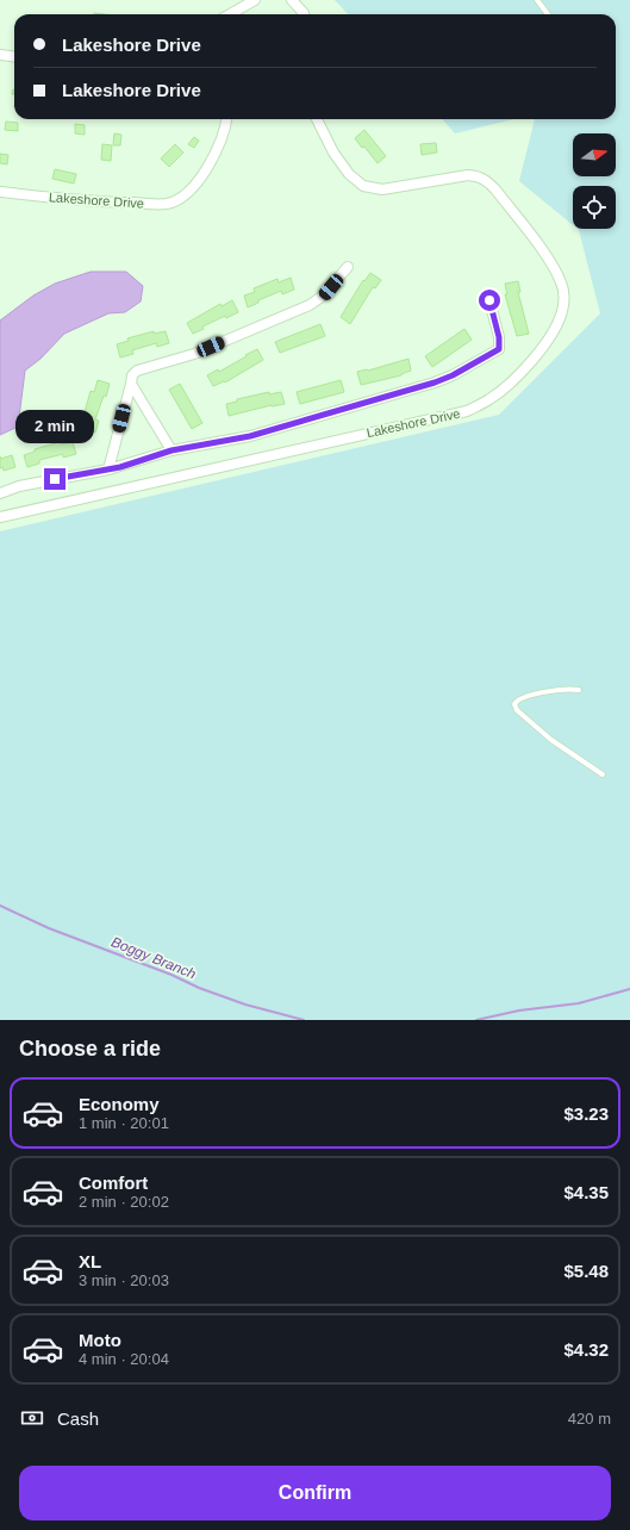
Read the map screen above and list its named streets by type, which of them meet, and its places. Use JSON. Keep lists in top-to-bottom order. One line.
{"streets":{"street":["Lakeshore Drive"]},"water":["Boggy Branch"],"north":"right","page":{"banner":["Lakeshore Drive","Lakeshore Drive"],"bubble":"2 min","heading":"Choose a ride","list":[{"name":"Economy","note":"1 min · 20:01","value":"$3.23"},{"name":"Comfort","note":"2 min · 20:02","value":"$4.35"},{"name":"XL","note":"3 min · 20:03","value":"$5.48"},{"name":"Moto","note":"4 min · 20:04","value":"$4.32"}],"pay":["Cash","420 m"],"buttons":"Confirm"}}
